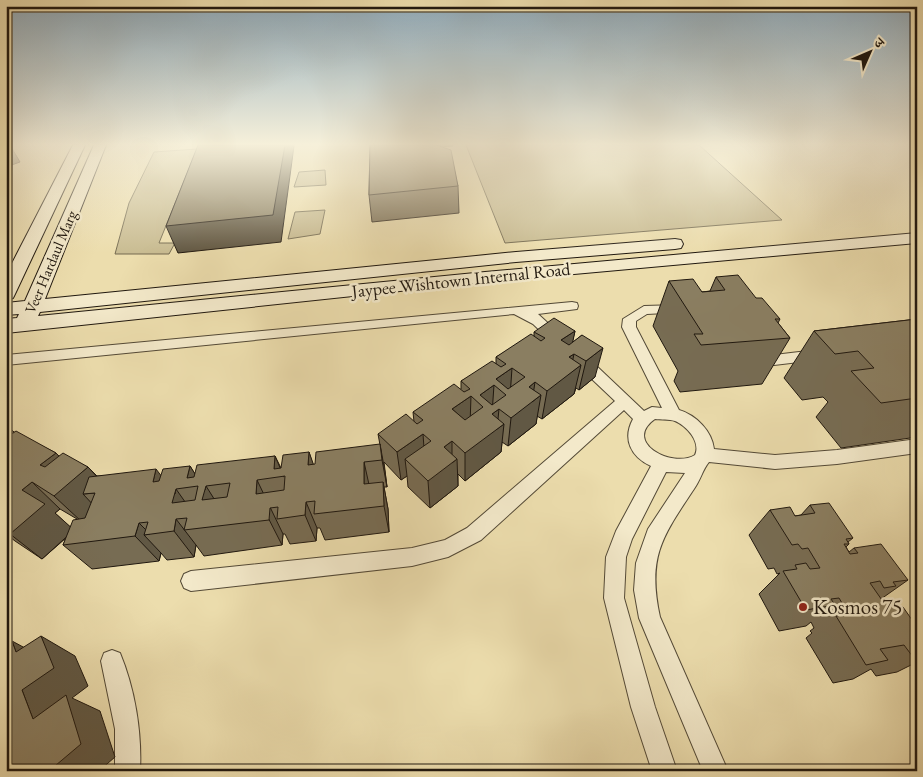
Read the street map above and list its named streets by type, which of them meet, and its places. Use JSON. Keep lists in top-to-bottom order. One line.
{"streets":{"street":["Veer Hardaul Marg","Jaypee Wishtown Internal Road"]},"crossings":[["Veer Hardaul Marg","Jaypee Wishtown Internal Road"]],"places":["Kosmos 75"],"north":"top right"}
